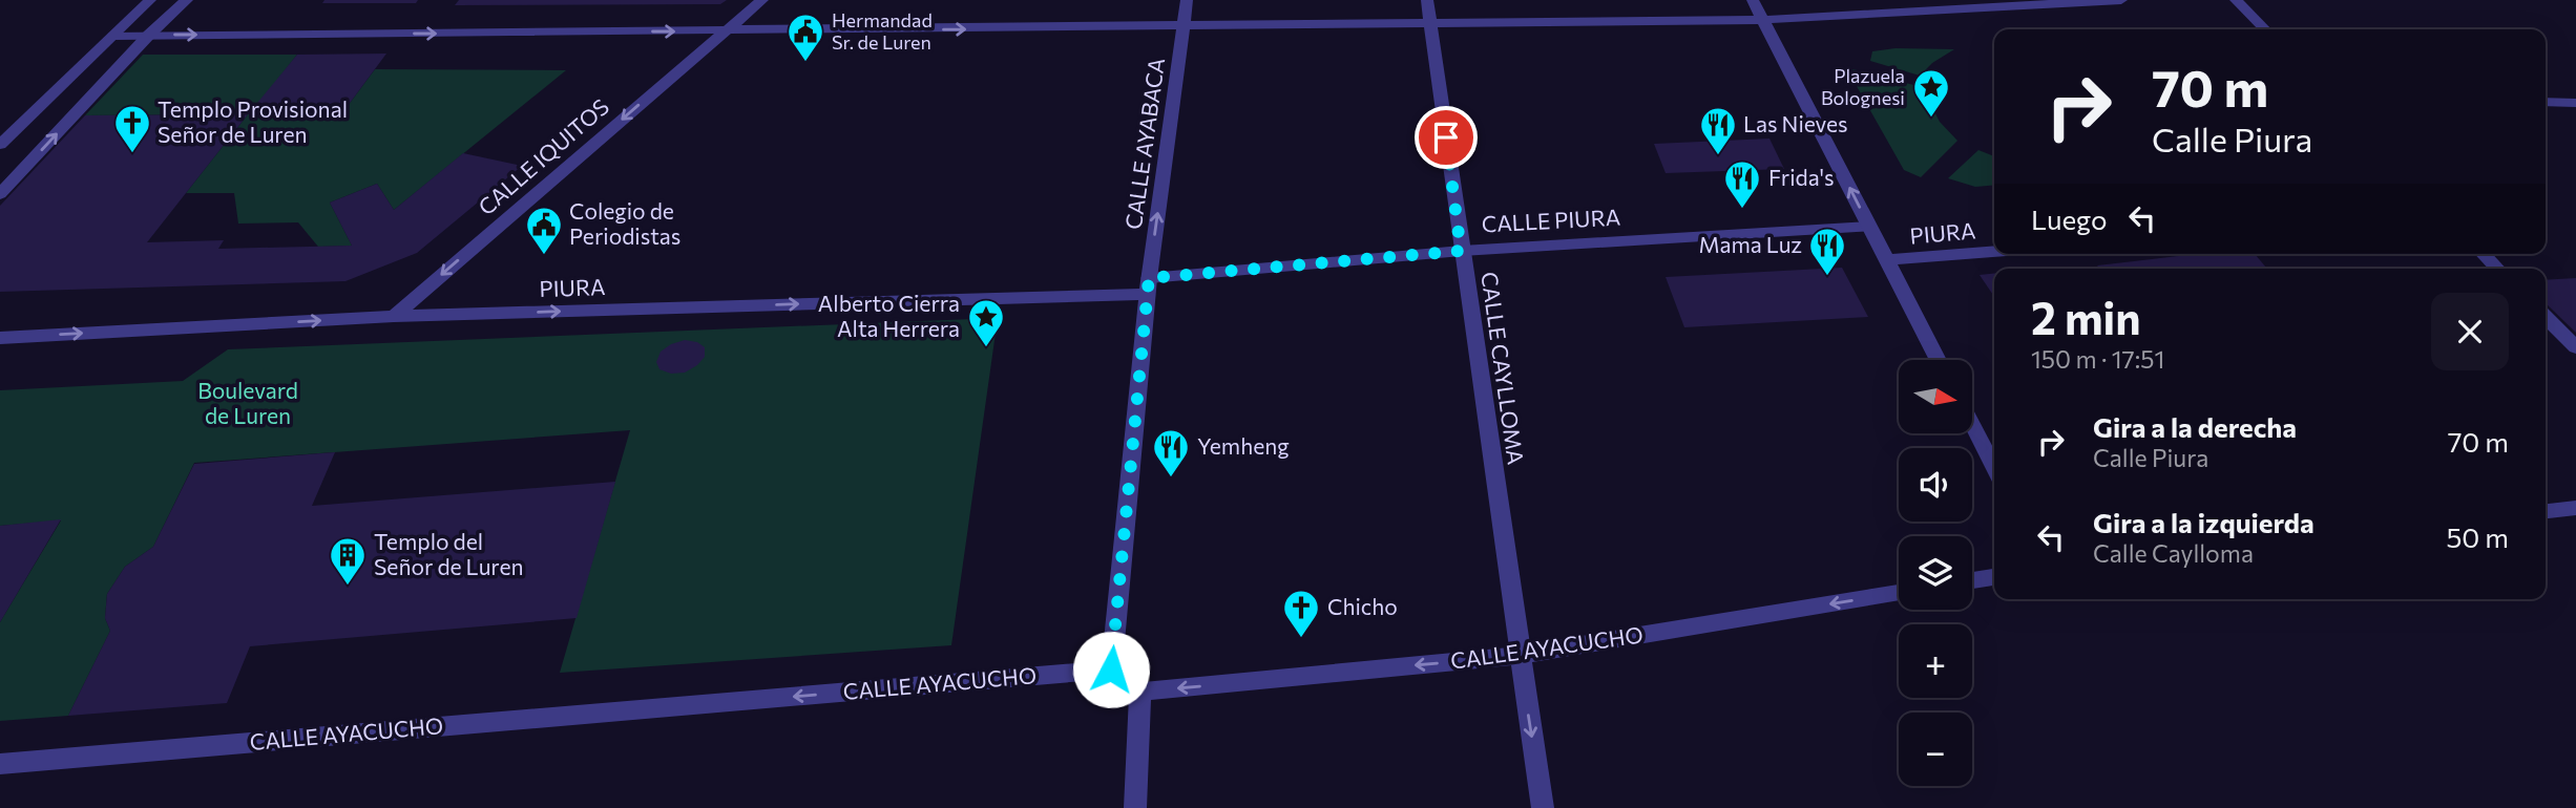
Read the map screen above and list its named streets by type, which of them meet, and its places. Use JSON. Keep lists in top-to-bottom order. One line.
{"streets":{"street":["CALLE AYABACA","CALLE IQUITOS","CALLE PIURA","PIURA","CALLE CAYLLOMA","CALLE AYACUCHO"]},"crossings":[["CALLE AYABACA","CALLE PIURA"],["CALLE AYABACA","PIURA"],["CALLE AYABACA","CALLE AYACUCHO"],["CALLE IQUITOS","PIURA"],["CALLE PIURA","PIURA"],["CALLE PIURA","CALLE CAYLLOMA"],["CALLE CAYLLOMA","CALLE AYACUCHO"]],"one_way":["CALLE AYABACA","CALLE IQUITOS","PIURA","CALLE AYACUCHO"],"parks":["Boulevard de Luren"],"places":{"public building":["Hermandad Sr. de Luren","Colegio de Periodistas"],"place":["Plazuela Bolognesi","Alberto Cierra Alta Herrera"],"church":["Templo Provisional Señor de Luren","Chicho"],"restaurant":["Las Nieves","Frida's","Mama Luz","Yemheng"],"building":["Templo del Señor de Luren"]},"north":"right","page":{"turn":["70 m","Calle Piura"],"then":"Luego","heading":["2 min","150 m · 17:51"],"map_buttons":["+","−"],"list":[{"name":"Gira a la derecha","note":"Calle Piura","value":"70 m"},{"name":"Gira a la izquierda","note":"Calle Caylloma","value":"50 m"}]}}
